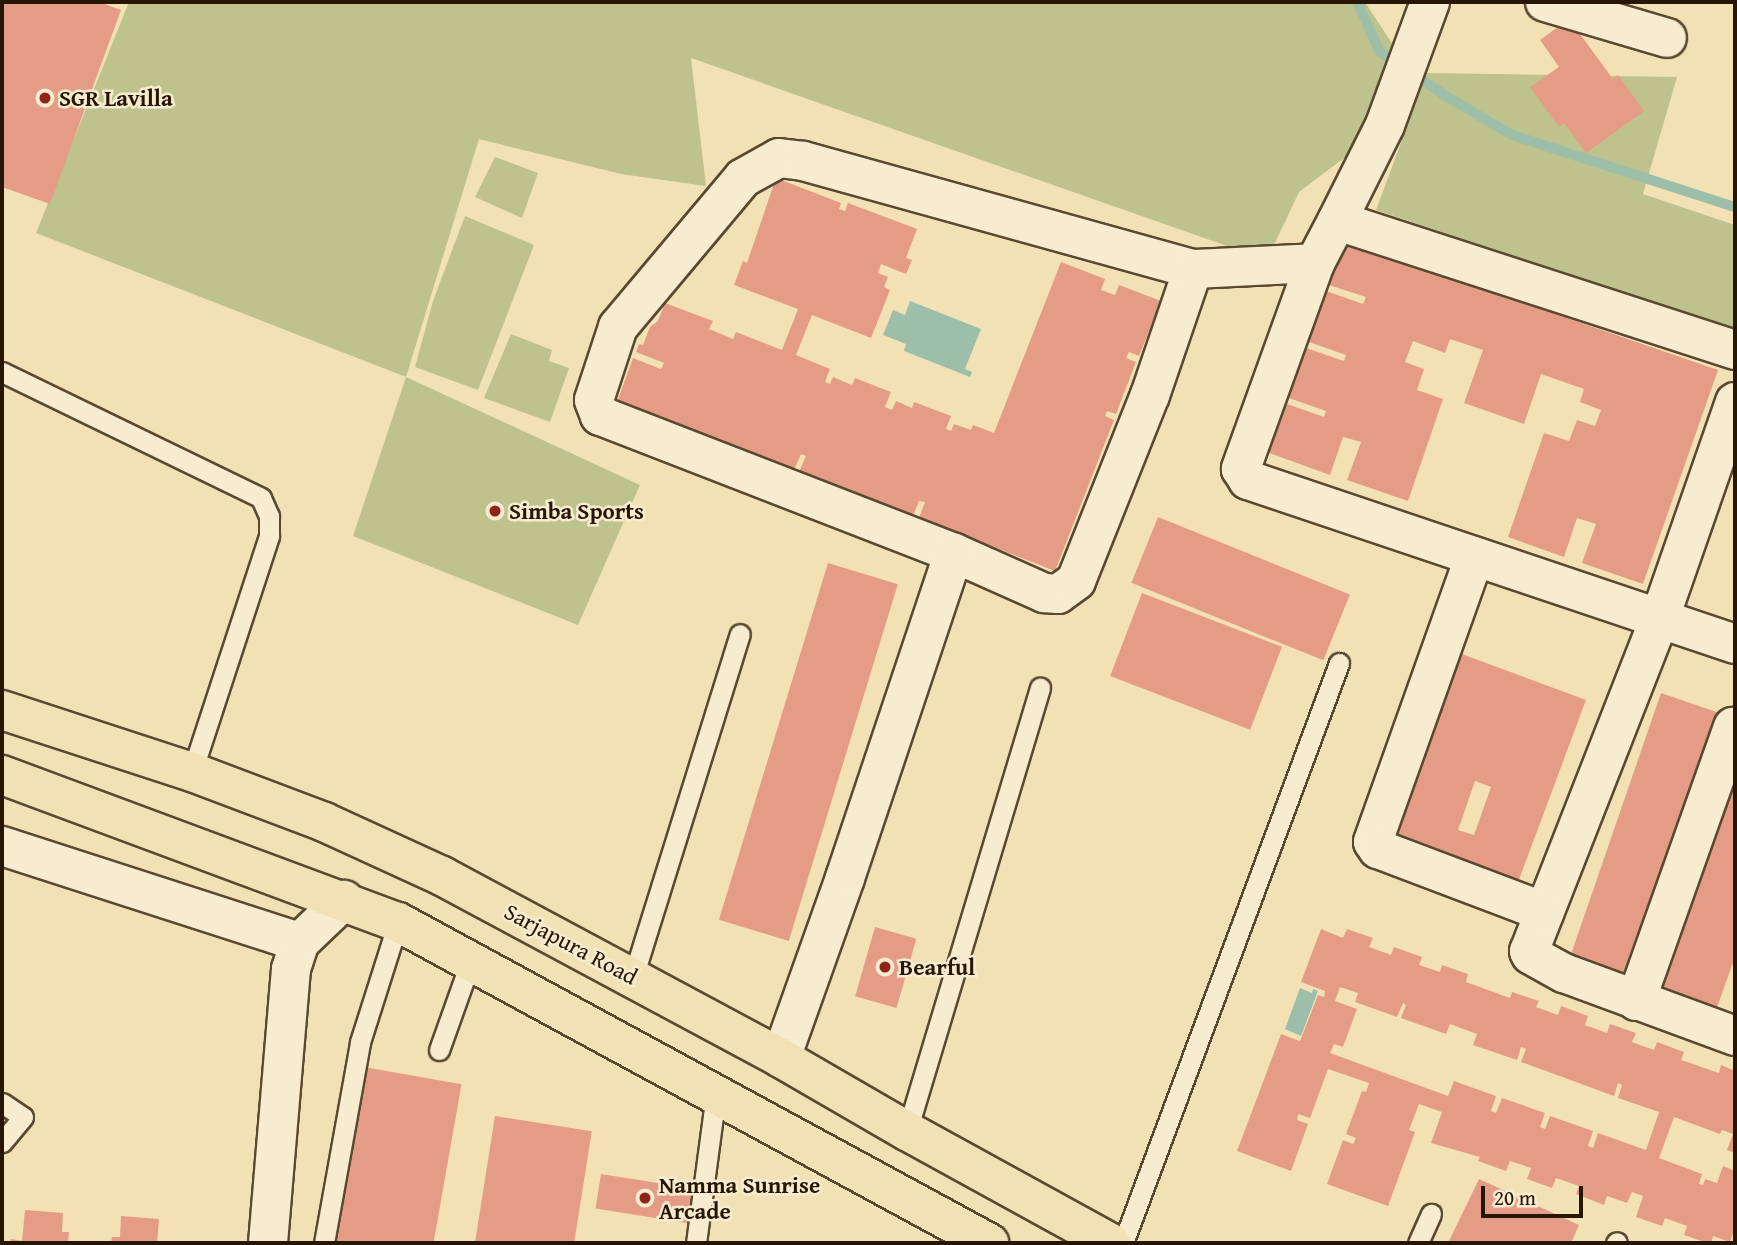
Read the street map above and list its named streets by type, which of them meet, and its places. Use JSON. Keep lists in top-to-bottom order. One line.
{"streets":{"main road":["Sarjapura Road"]},"places":["SGR Lavilla","Simba Sports","Bearful","Namma Sunrise Arcade"],"scale_bar":"20 m"}
